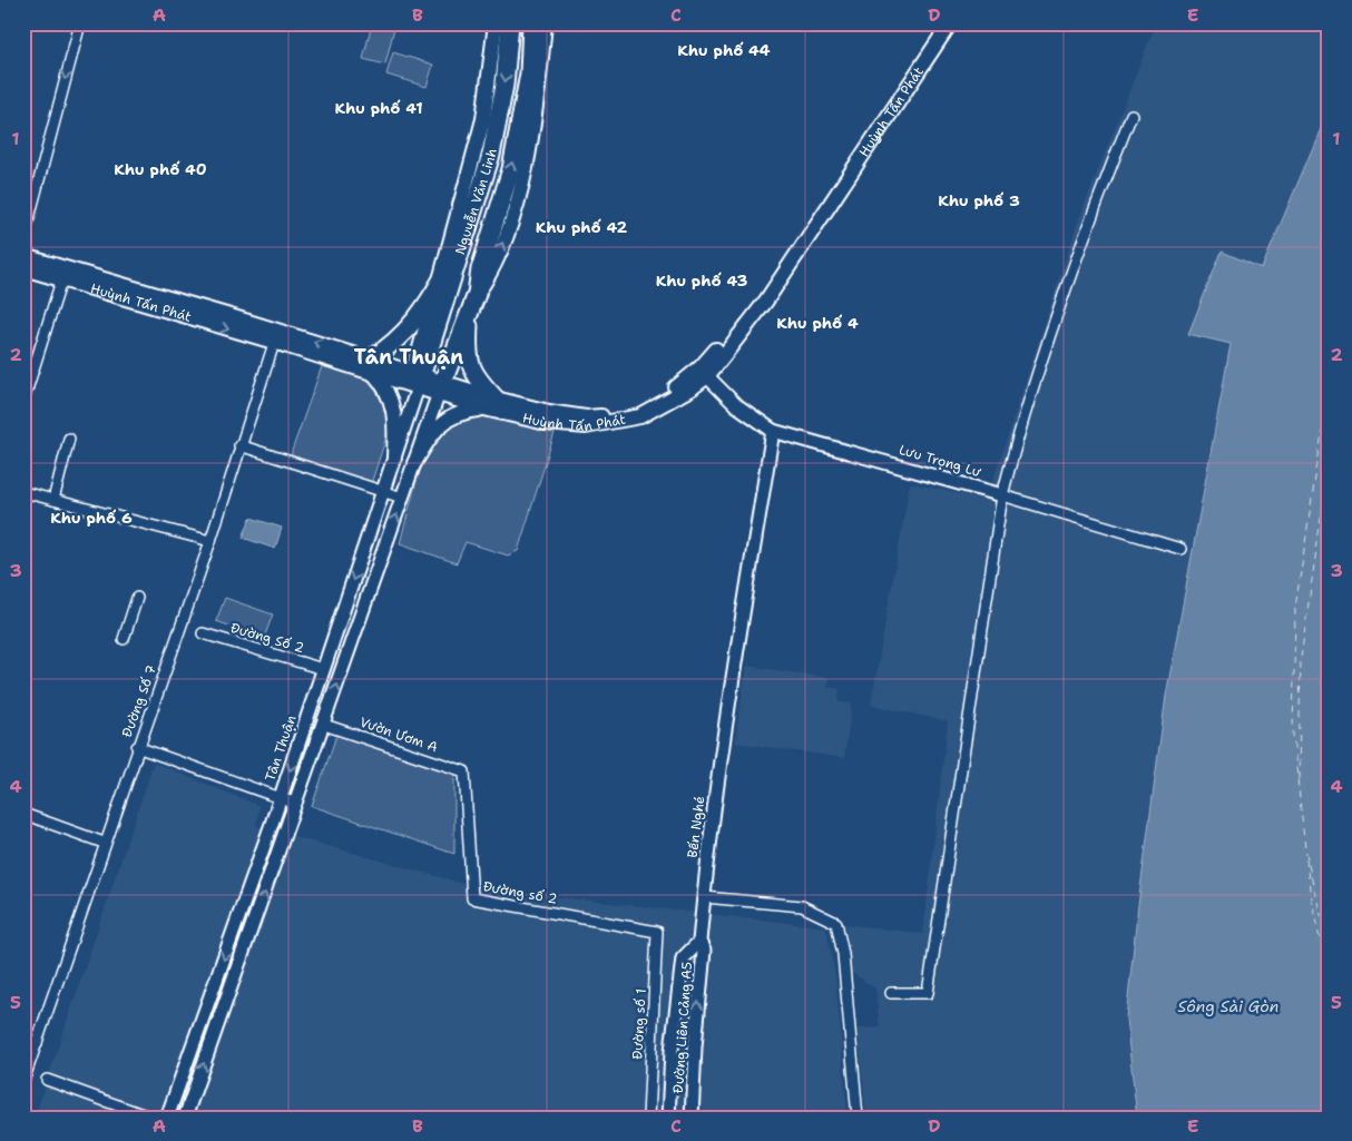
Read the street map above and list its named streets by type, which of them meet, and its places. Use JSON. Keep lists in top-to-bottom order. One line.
{"streets":{"highway":["Nguyễn Văn Linh"],"main road":["Huỳnh Tấn Phát"],"street":["Lưu Trọng Lư","Đường Số 2","Đường Số 7","Vườn Ươm A","Tân Thuận","Bến Nghé","Đường số 2","Đường số 1","Đường Liên Cảng A5"]},"crossings":[["Huỳnh Tấn Phát","Nguyễn Văn Linh"],["Huỳnh Tấn Phát","Lưu Trọng Lư"],["Huỳnh Tấn Phát","Đường Số 7"],["Huỳnh Tấn Phát","Tân Thuận"],["Nguyễn Văn Linh","Tân Thuận"],["Lưu Trọng Lư","Bến Nghé"],["Đường Số 2","Tân Thuận"],["Vườn Ươm A","Đường số 2"],["Bến Nghé","Đường Liên Cảng A5"],["Đường số 2","Đường số 1"]],"districts":["Khu phố 44","Khu phố 41","Khu phố 40","Khu phố 3","Khu phố 42","Khu phố 43","Khu phố 4","Tân Thuận","Khu phố 6"],"water":["Sông Sài Gòn"],"grid":{"columns":["A","B","C","D","E"],"rows":["1","2","3","4","5"]}}
